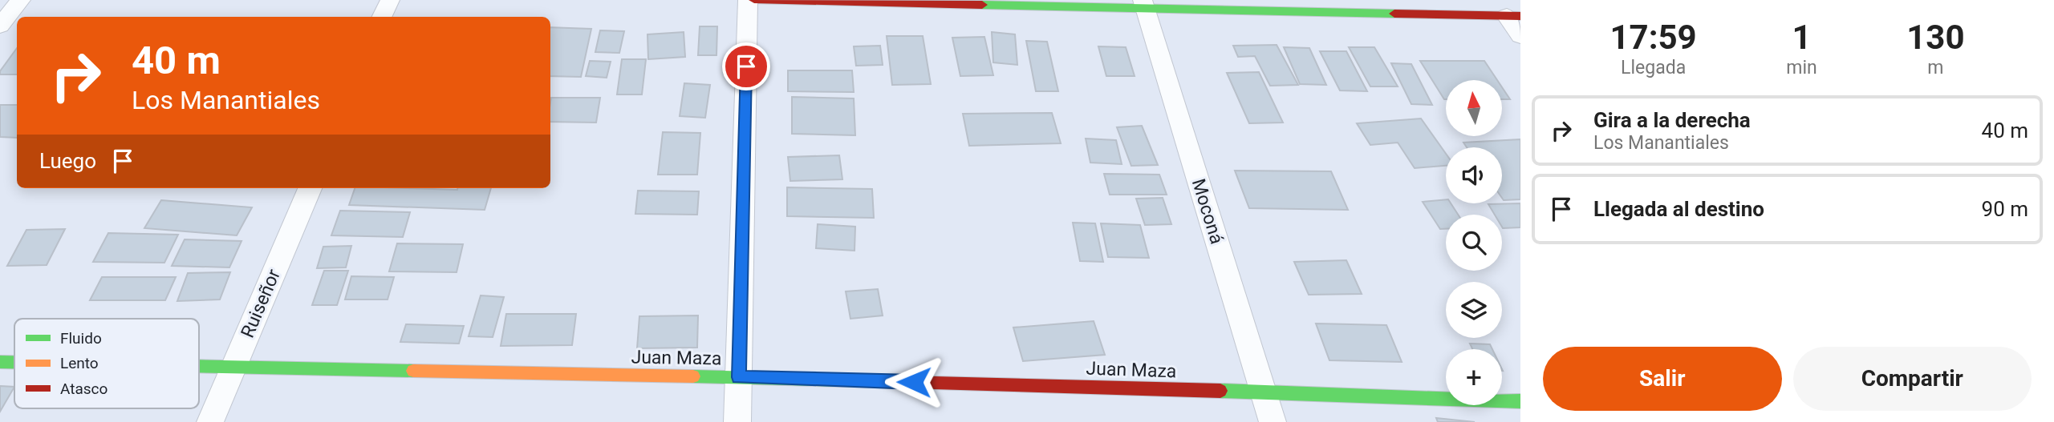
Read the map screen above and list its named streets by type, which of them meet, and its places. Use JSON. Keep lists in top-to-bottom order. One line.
{"streets":{"street":["Moconá","Ruiseñor","Juan Maza"]},"crossings":[["Moconá","Juan Maza"],["Ruiseñor","Juan Maza"]],"legend":["Fluido","Lento","Atasco"],"north":"top","page":{"eta":["17:59","Llegada","1","min","130","m"],"turn":["40 m","Los Manantiales"],"map_buttons":"+","list":[{"name":"Gira a la derecha","note":"Los Manantiales","value":"40 m"},{"name":"Llegada al destino","value":"90 m"}],"then":"Luego","buttons":["Salir","Compartir"]}}
